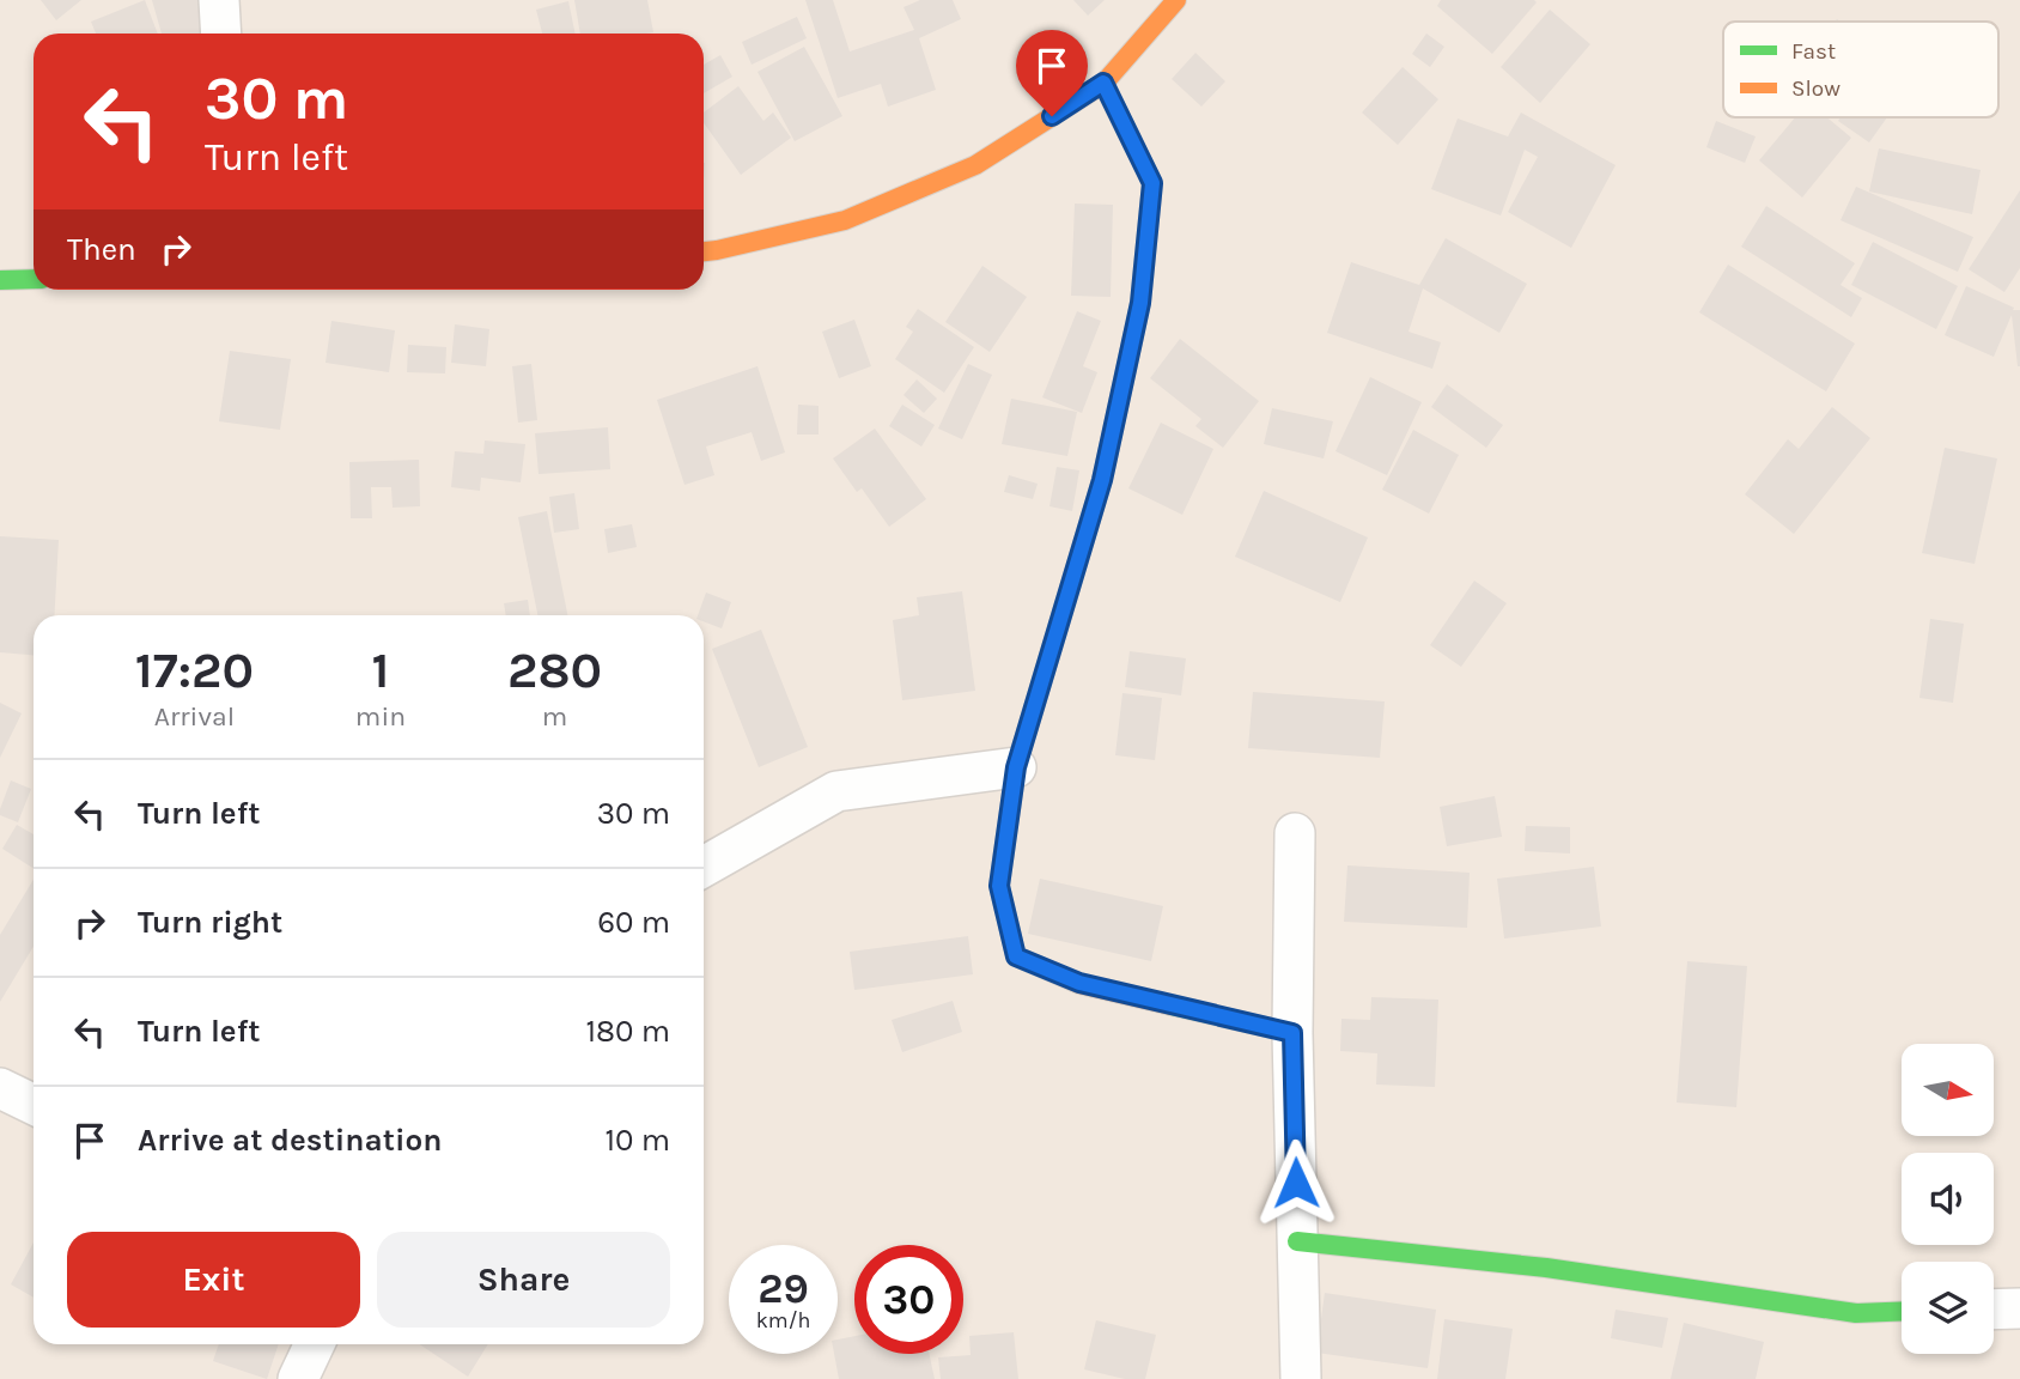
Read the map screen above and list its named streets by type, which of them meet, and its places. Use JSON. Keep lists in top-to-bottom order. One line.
{"legend":["Fast","Slow"],"north":"right","page":{"turn":["30 m","Turn left"],"then":"Then","eta":["17:20","Arrival","1","min","280","m"],"list":[{"name":"Turn left","value":"30 m"},{"name":"Turn right","value":"60 m"},{"name":"Turn left","value":"180 m"},{"name":"Arrive at destination","value":"10 m"}],"buttons":["Exit","Share"],"speed":"29 km/h","limit":"30"}}
